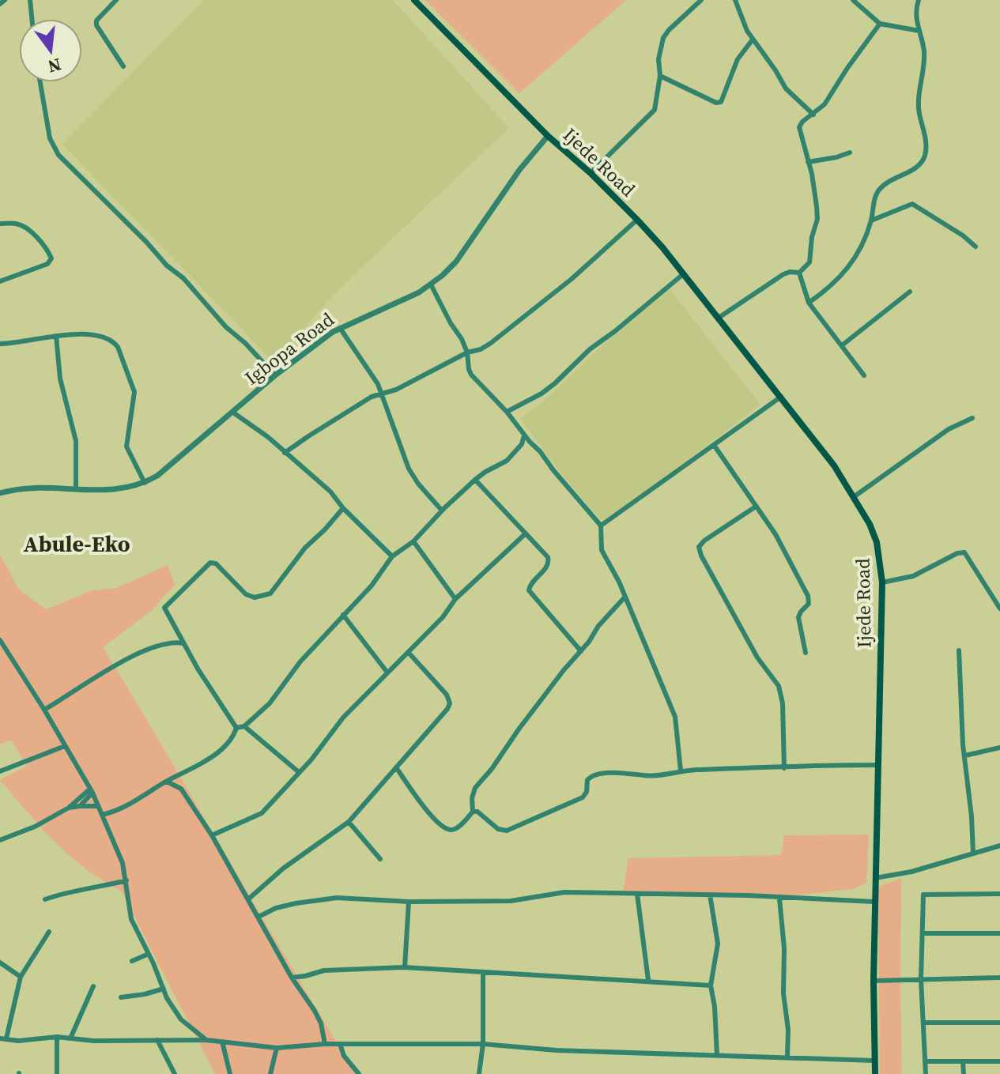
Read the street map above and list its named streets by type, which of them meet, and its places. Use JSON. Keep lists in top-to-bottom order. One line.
{"streets":{"main road":["Ijede Road"],"street":["Igbopa Road"]},"crossings":[["Ijede Road","Igbopa Road"]],"districts":["Abule-Eko"],"north":"bottom"}
